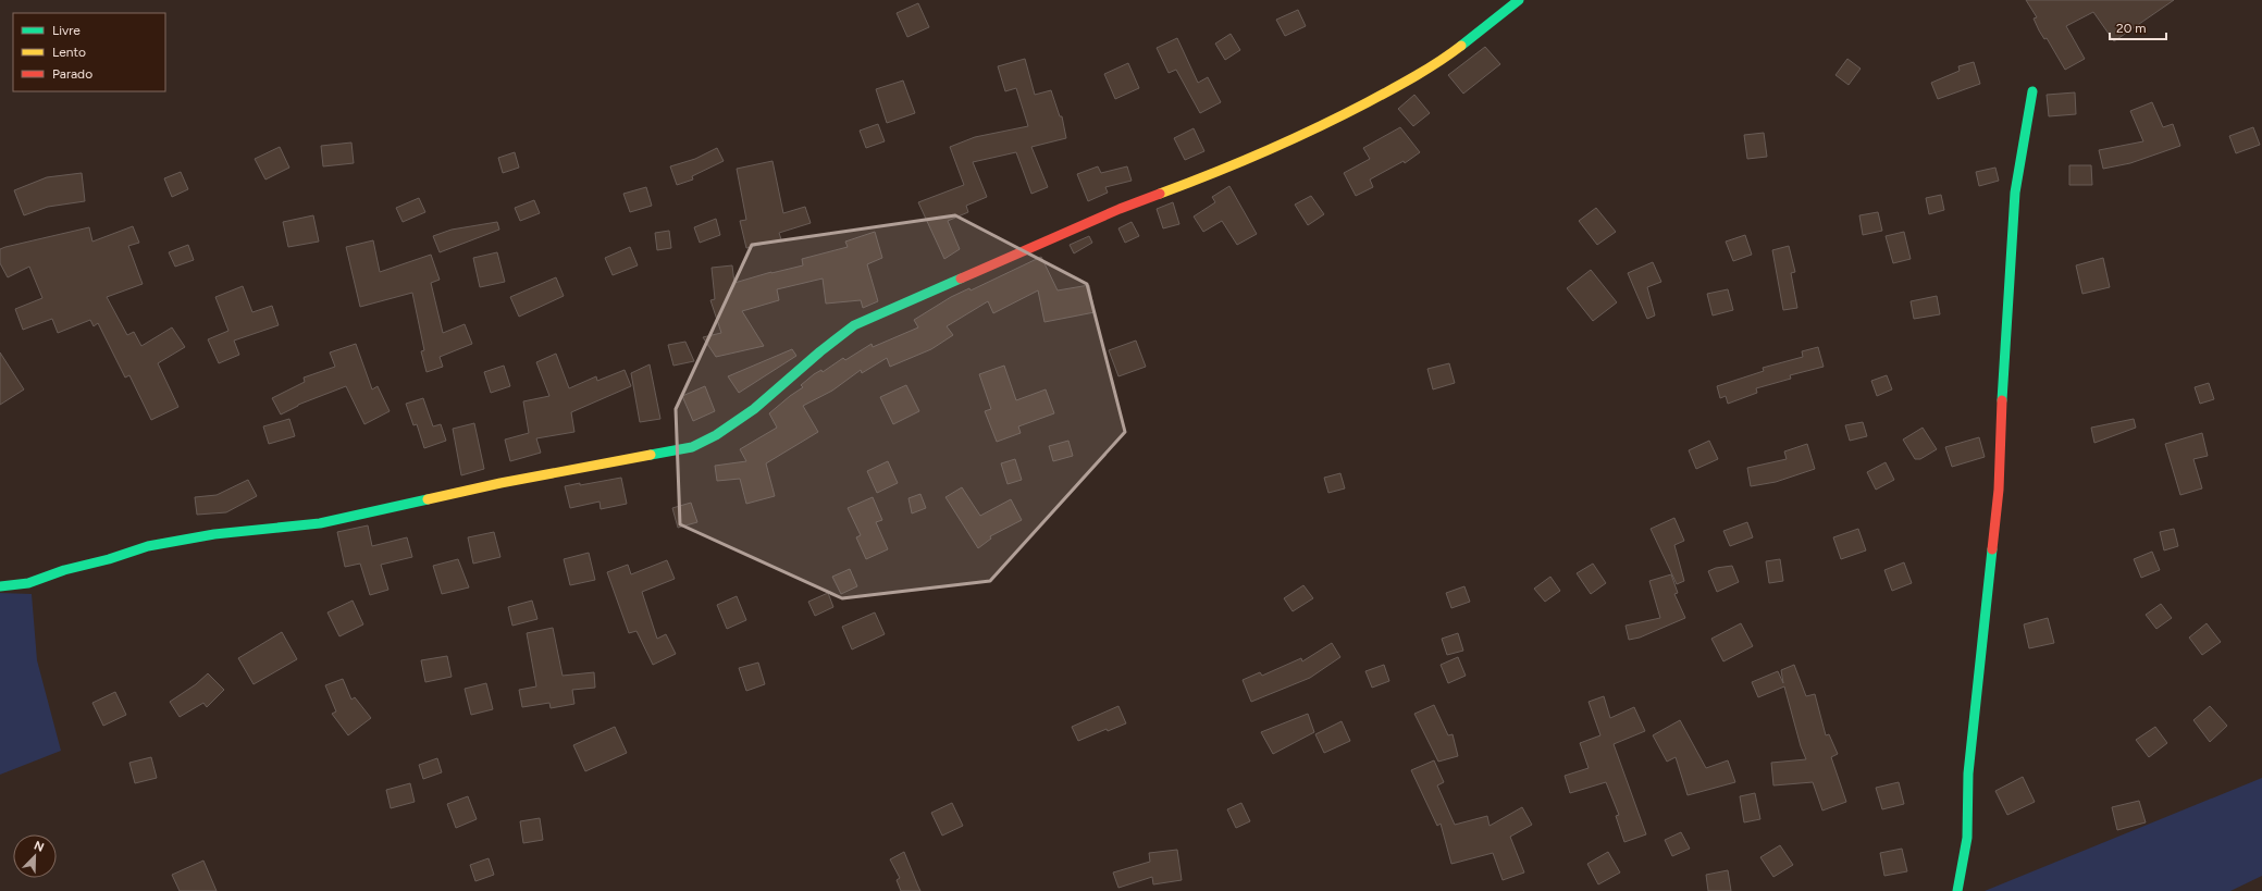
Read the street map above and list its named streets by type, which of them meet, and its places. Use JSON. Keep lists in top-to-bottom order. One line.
{"legend":["Livre","Lento","Parado"],"scale_bar":"20 m","north":"top right"}
